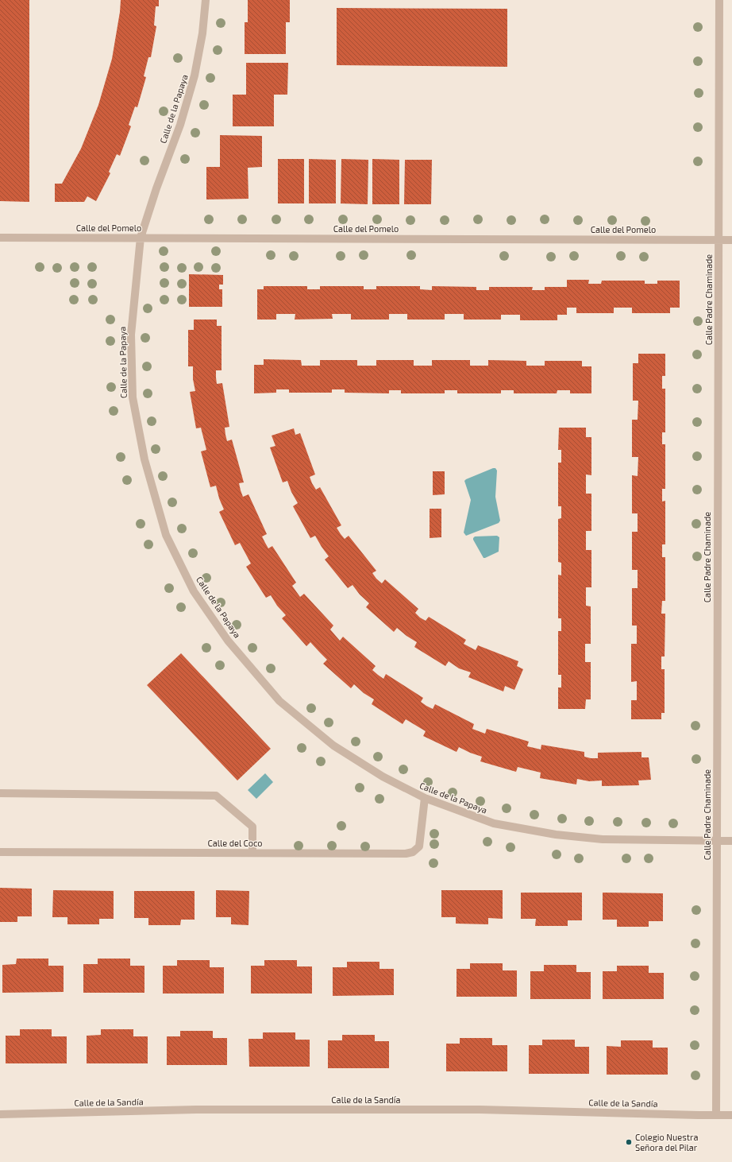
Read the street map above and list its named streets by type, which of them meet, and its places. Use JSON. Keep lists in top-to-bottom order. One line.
{"streets":{"street":["Calle de la Papaya","Calle del Pomelo","Calle Padre Chaminade","Calle del Coco","Calle de la Sandía"]},"crossings":[["Calle de la Papaya","Calle del Pomelo"],["Calle de la Papaya","Calle Padre Chaminade"],["Calle de la Papaya","Calle del Coco"],["Calle del Pomelo","Calle Padre Chaminade"],["Calle Padre Chaminade","Calle de la Sandía"]],"places":["Colegio Nuestra Señora del Pilar"]}
